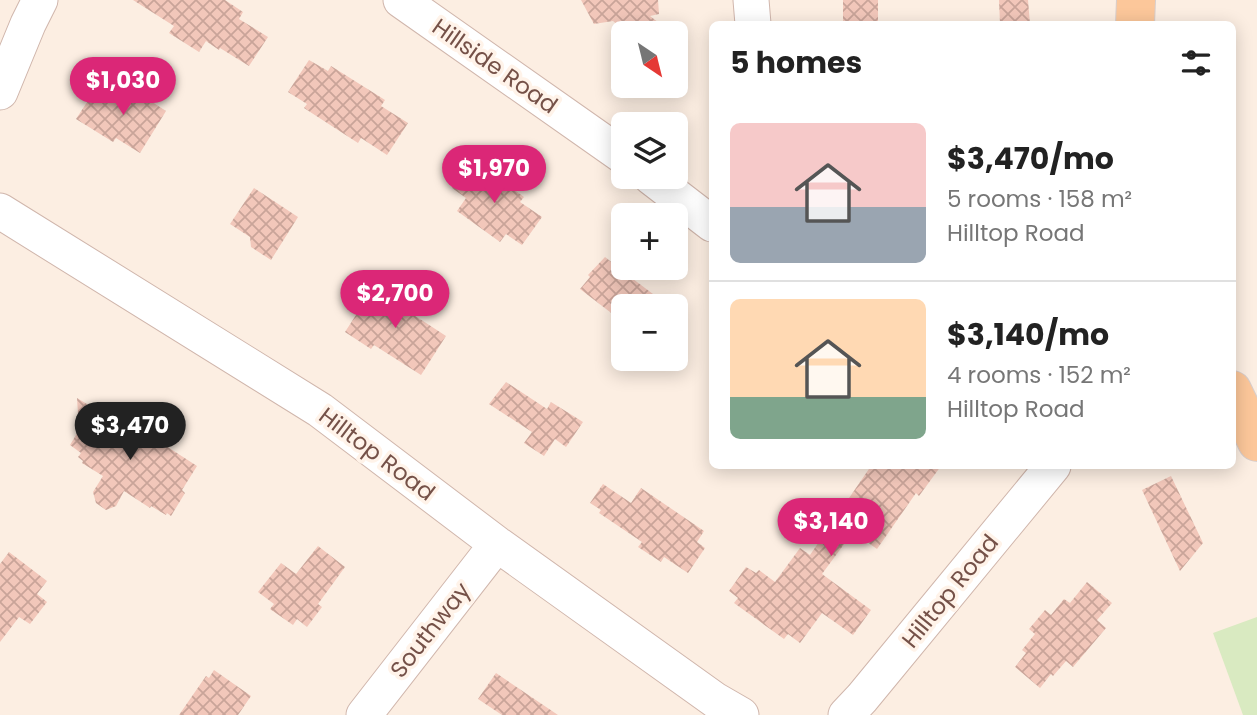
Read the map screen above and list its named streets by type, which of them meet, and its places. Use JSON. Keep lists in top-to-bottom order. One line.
{"streets":{"street":["Hillside Road","Hilltop Road","Southway"]},"crossings":[["Hilltop Road","Southway"]],"north":"bottom right","page":{"map_buttons":["+","−"],"heading":"5 homes","price":["$1,030","$1,970","$2,700","$3,470","$3,140"],"list":[{"name":"$3,470/mo","note":"5 rooms · 158 m² · Hilltop Road"},{"name":"$3,140/mo","note":"4 rooms · 152 m² · Hilltop Road"}]}}
